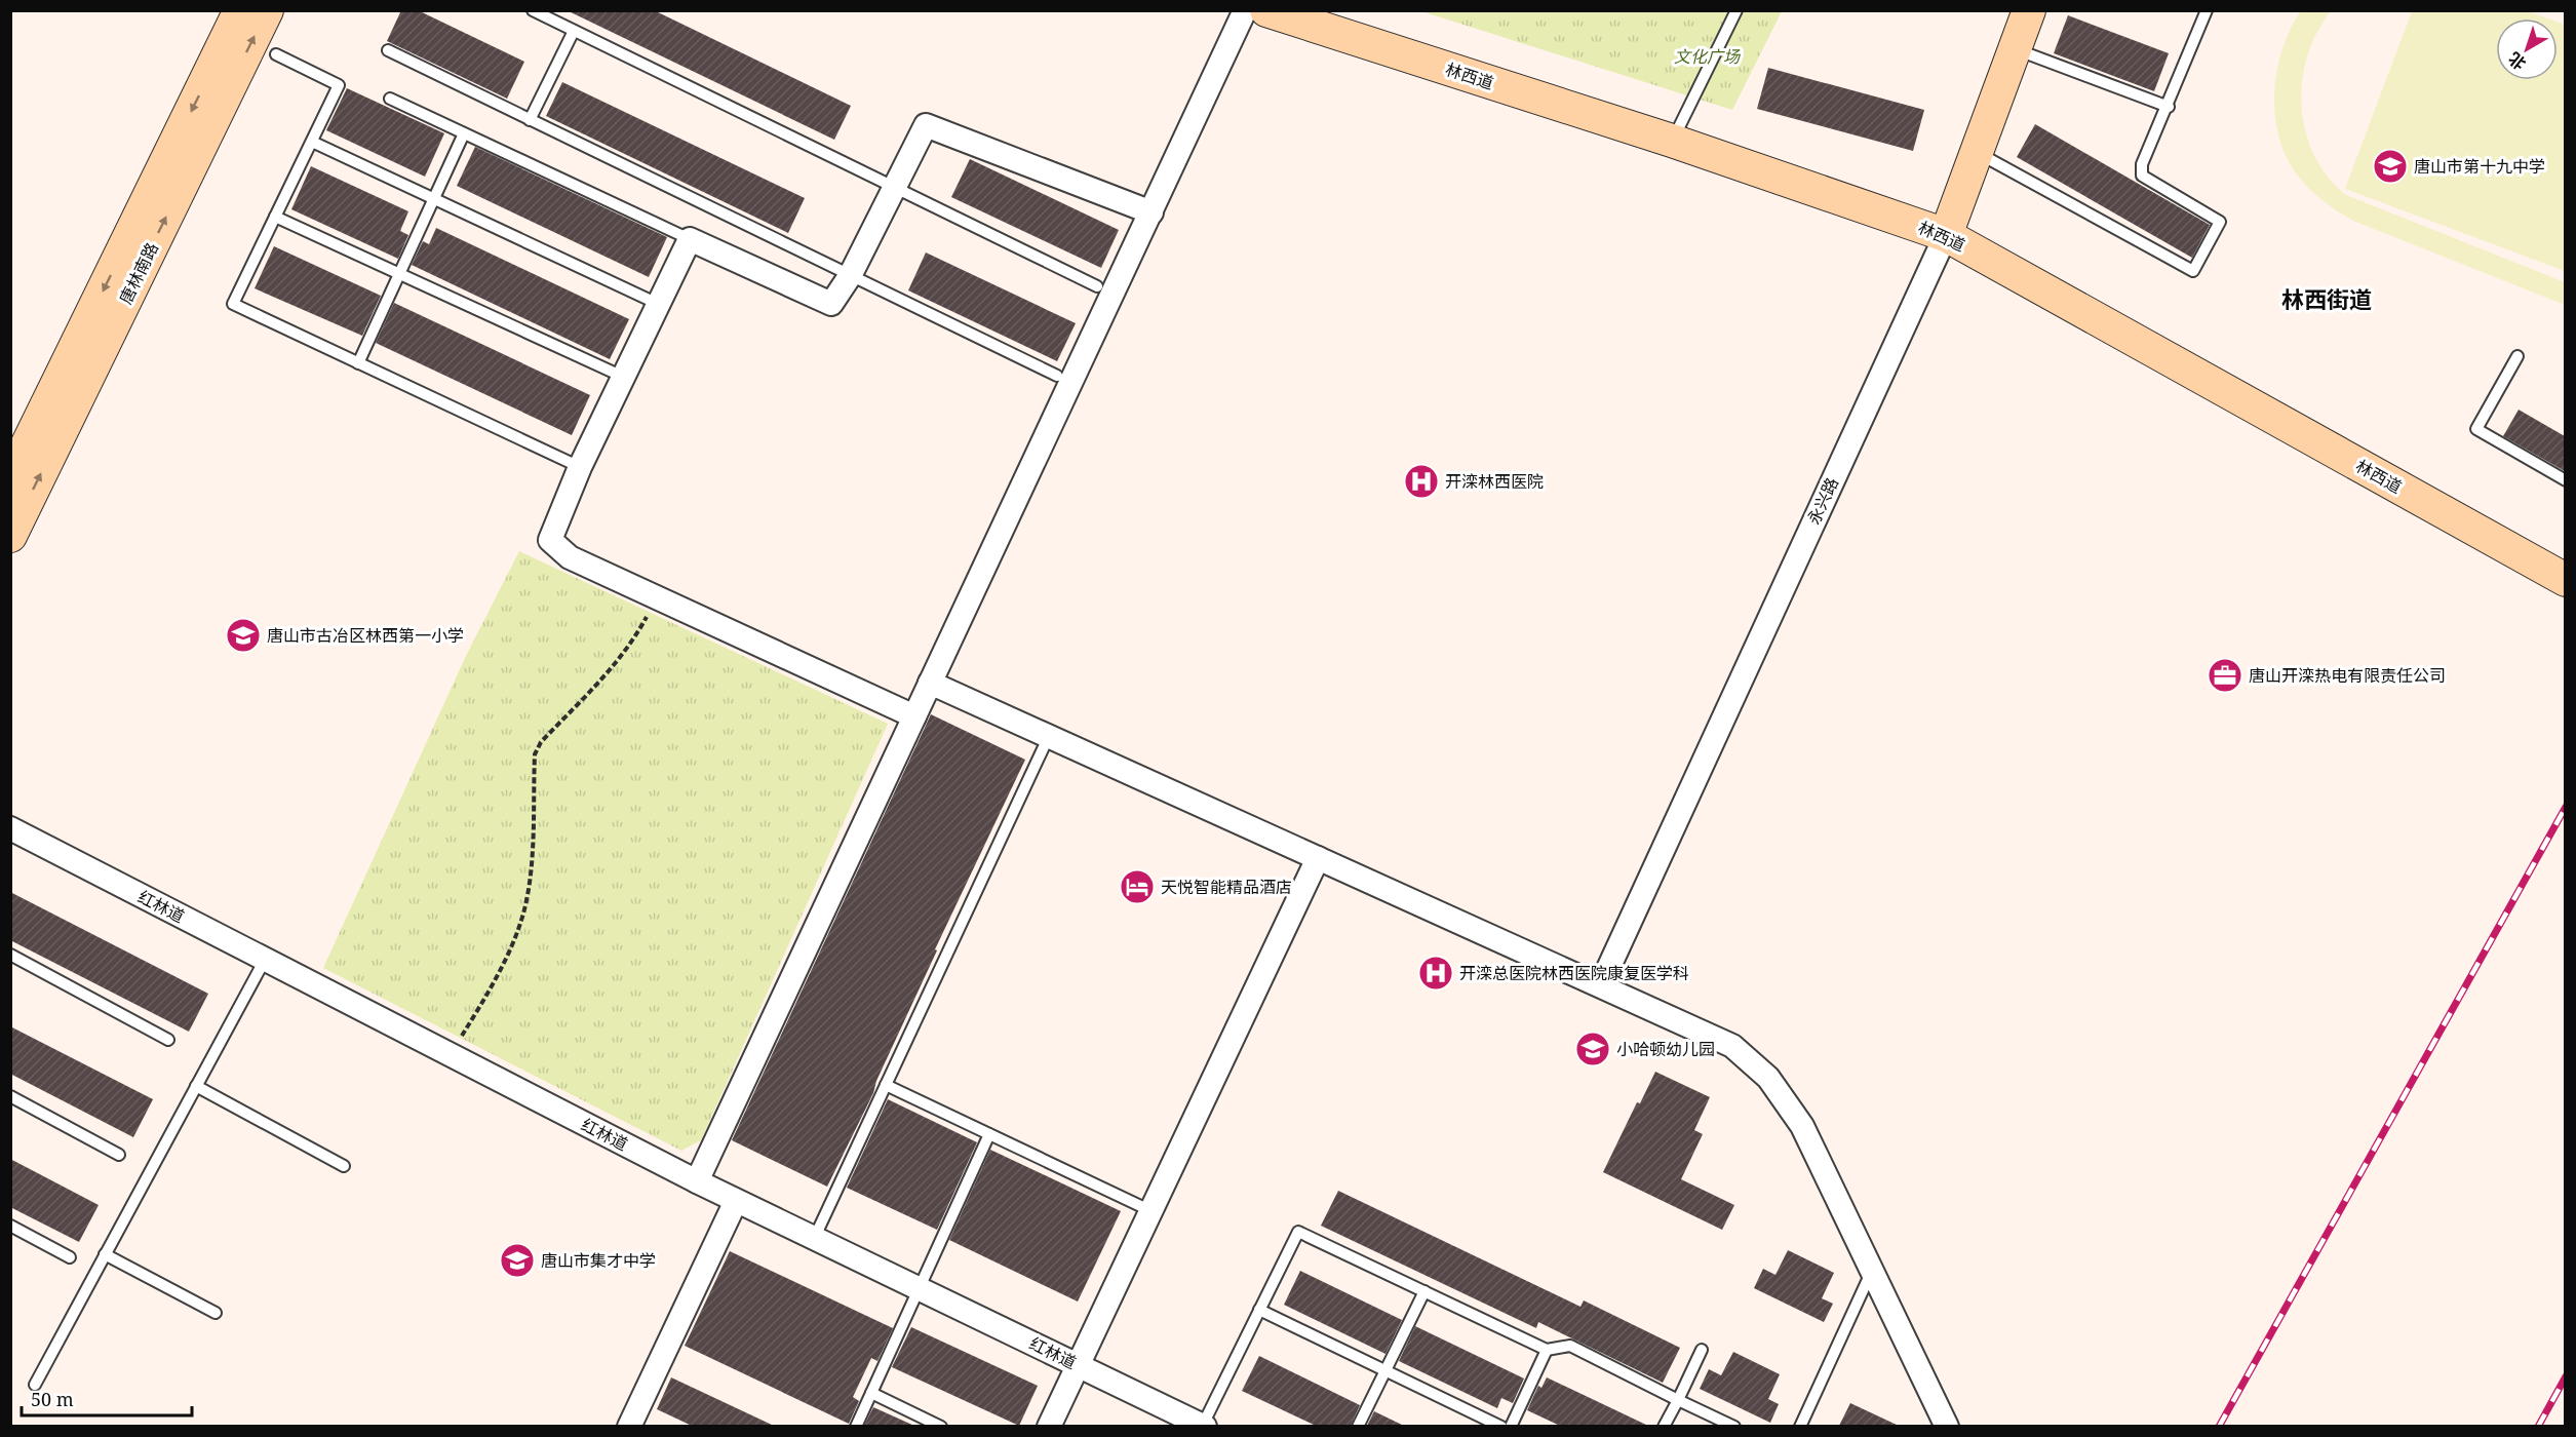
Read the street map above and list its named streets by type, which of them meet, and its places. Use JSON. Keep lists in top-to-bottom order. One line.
{"streets":{"main road":["林西道","唐林南路","永兴路"],"street":["红林道"]},"crossings":[["林西道","永兴路"]],"districts":["林西街道"],"parks":["文化广场"],"places":{"school or university":["唐山市第十九中学","唐山市古冶区林西第一小学","小哈顿幼儿园","唐山市集才中学"],"hospital":["开滦林西医院","开滦总医院林西医院康复医学科"],"office":["唐山开滦热电有限责任公司"],"hotel":["天悦智能精品酒店"]},"scale_bar":"50 m","north":"bottom left"}
